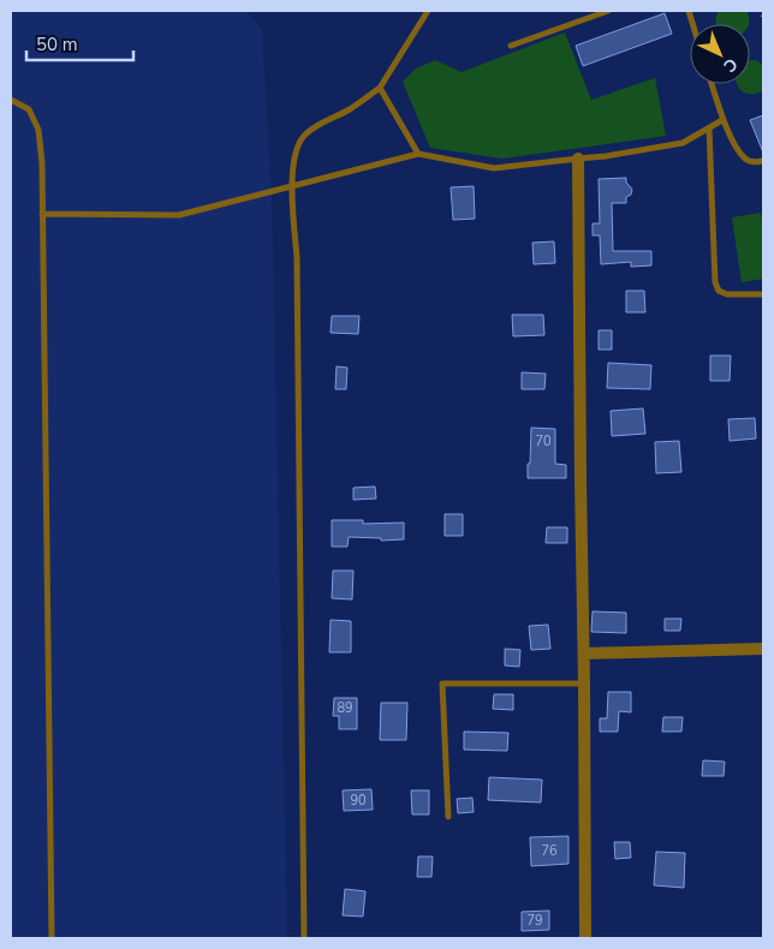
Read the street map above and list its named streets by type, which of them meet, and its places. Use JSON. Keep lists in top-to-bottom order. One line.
{"house_numbers":["70","89","90","76","79"],"scale_bar":"50 m","north":"bottom right"}
